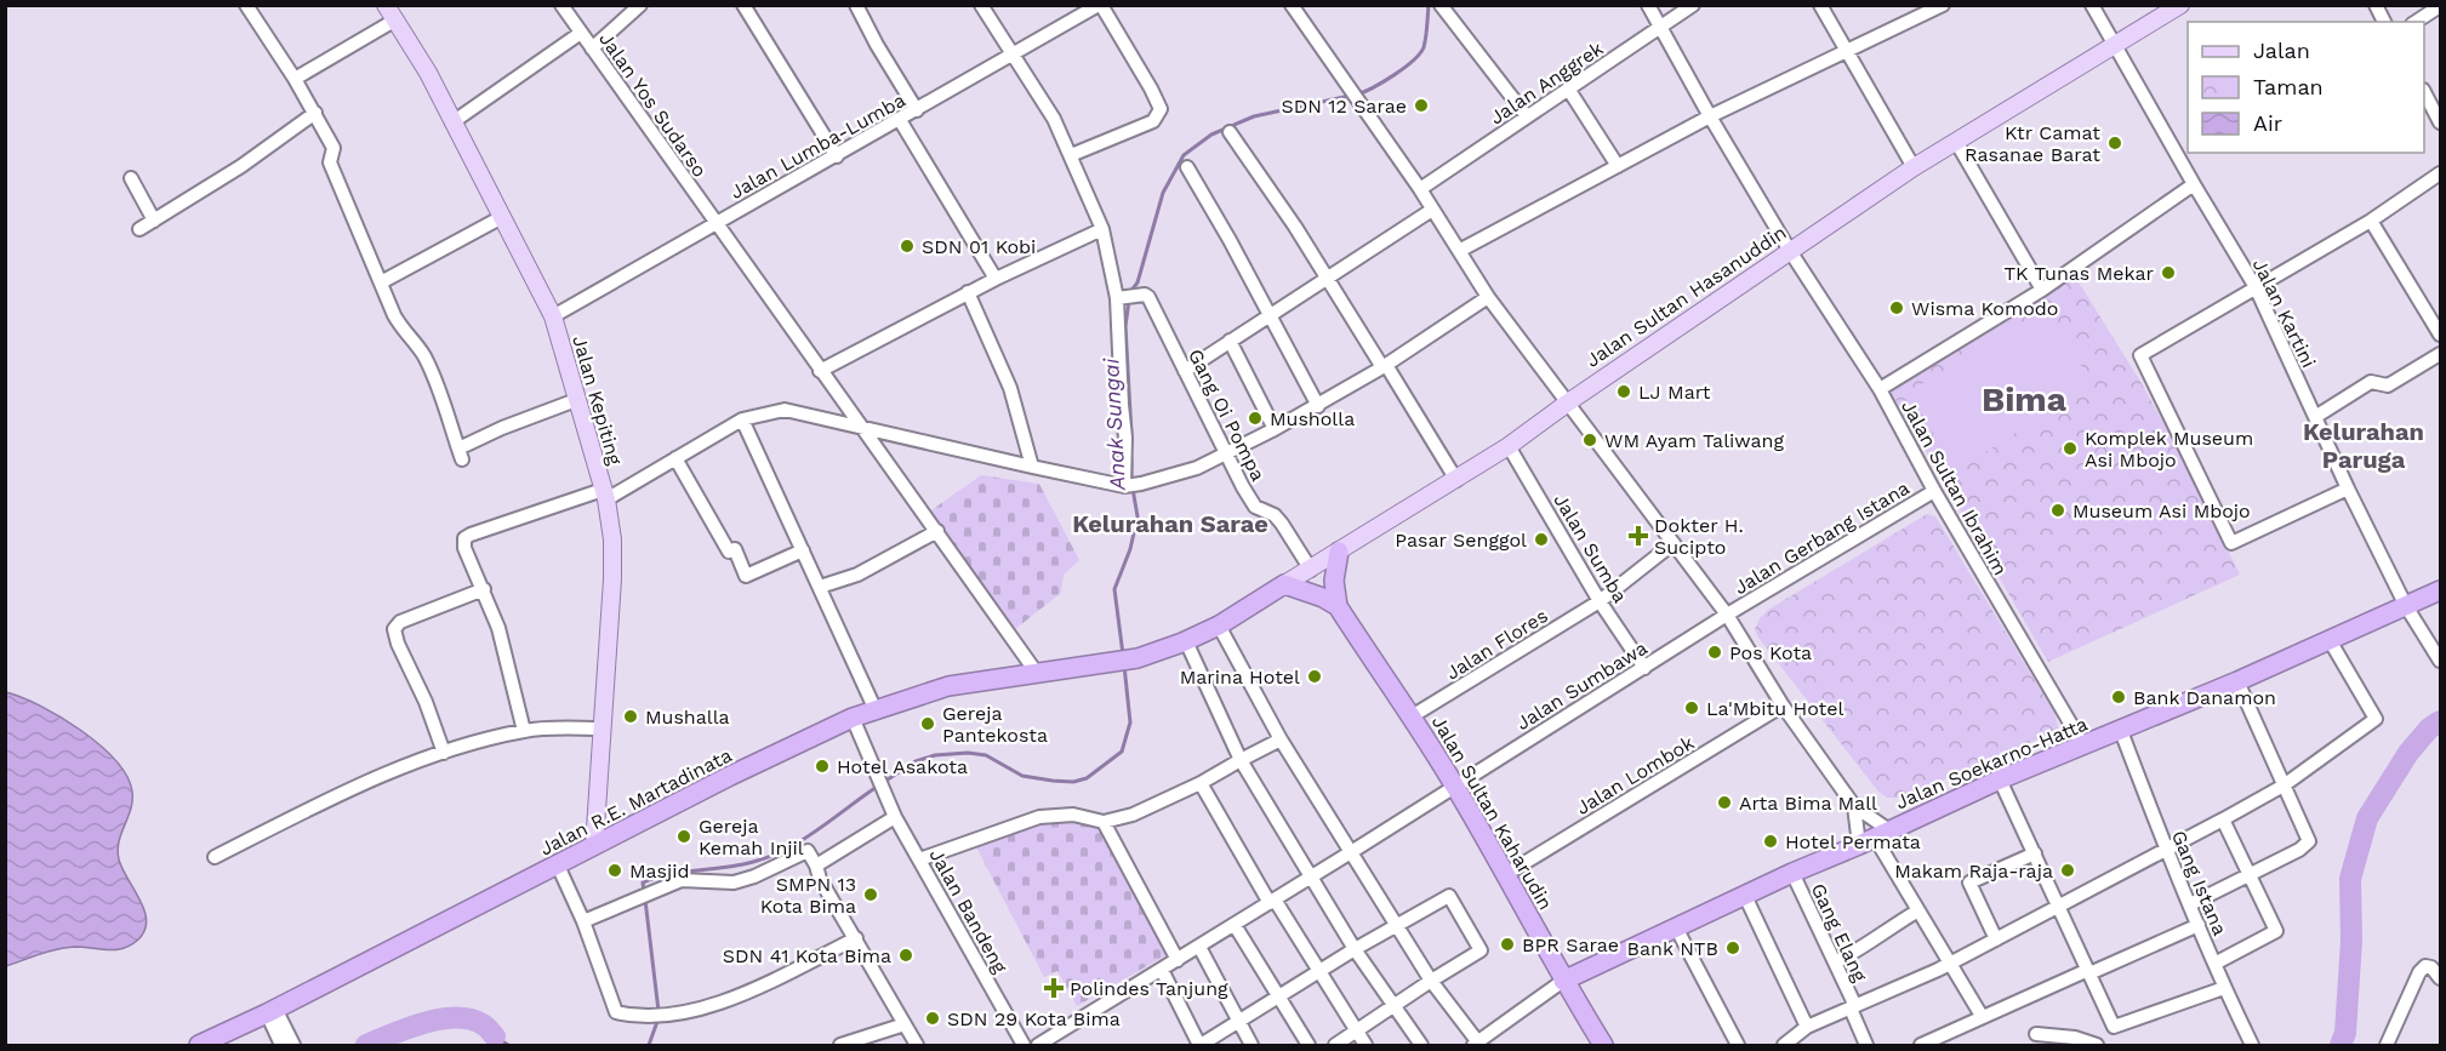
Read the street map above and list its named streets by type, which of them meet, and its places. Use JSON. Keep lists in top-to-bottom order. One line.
{"streets":{"highway":["Jalan Sultan Hasanuddin","Jalan Soekarno-Hatta","Jalan R.E. Martadinata","Jalan Sultan Kaharudin"],"main road":["Jalan Kepiting"],"street":["Jalan Anggrek","Jalan Yos Sudarso","Jalan Lumba-Lumba","Jalan Kartini","Gang Oi Pompa","Jalan Sultan Ibrahim","Jalan Gerbang Istana","Jalan Sumba","Jalan Flores","Jalan Sumbawa","Jalan Lombok","Gang Istana","Jalan Bandeng","Gang Elang"]},"crossings":[["Jalan Anggrek","Jalan Sultan Ibrahim"],["Jalan Yos Sudarso","Jalan Lumba-Lumba"],["Jalan Yos Sudarso","Jalan R.E. Martadinata"],["Jalan Lumba-Lumba","Jalan Kepiting"],["Jalan Sultan Hasanuddin","Jalan Kartini"],["Jalan Sultan Hasanuddin","Gang Oi Pompa"],["Jalan Sultan Hasanuddin","Jalan Sultan Ibrahim"],["Jalan Sultan Hasanuddin","Jalan Sumba"],["Jalan Sultan Hasanuddin","Jalan R.E. Martadinata"],["Jalan Kartini","Jalan Soekarno-Hatta"],["Jalan Kepiting","Jalan R.E. Martadinata"],["Jalan Sultan Ibrahim","Jalan Gerbang Istana"],["Jalan Sultan Ibrahim","Jalan Soekarno-Hatta"],["Jalan Gerbang Istana","Jalan Sumbawa"],["Jalan Sumba","Jalan Flores"],["Jalan Sumba","Jalan Sumbawa"],["Jalan Flores","Jalan Sultan Kaharudin"],["Jalan Sumbawa","Jalan Sultan Kaharudin"],["Jalan Soekarno-Hatta","Jalan Sultan Kaharudin"],["Jalan Soekarno-Hatta","Gang Istana"],["Jalan Soekarno-Hatta","Gang Elang"],["Jalan Lombok","Jalan Sultan Kaharudin"],["Jalan R.E. Martadinata","Jalan Bandeng"]],"districts":["Bima","Kelurahan Paruga","Kelurahan Sarae"],"water":["Anak Sungai"],"places":{"other":["SDN 12 Sarae","Ktr Camat Rasanae Barat","SDN 01 Kobi","TK Tunas Mekar","Wisma Komodo","LJ Mart","Musholla","WM Ayam Taliwang","Komplek Museum Asi Mbojo","Museum Asi Mbojo","Pasar Senggol","Pos Kota","Marina Hotel","Bank Danamon","La'Mbitu Hotel","Mushalla","Gereja Pantekosta","Hotel Asakota","Arta Bima Mall","Gereja Kemah Injil","Hotel Permata","Masjid","Makam Raja-raja","SMPN 13 Kota Bima","BPR Sarae","Bank NTB","SDN 41 Kota Bima","SDN 29 Kota Bima"],"health":["Dokter H. Sucipto","Polindes Tanjung"]},"legend":["Jalan","Taman","Air"]}
